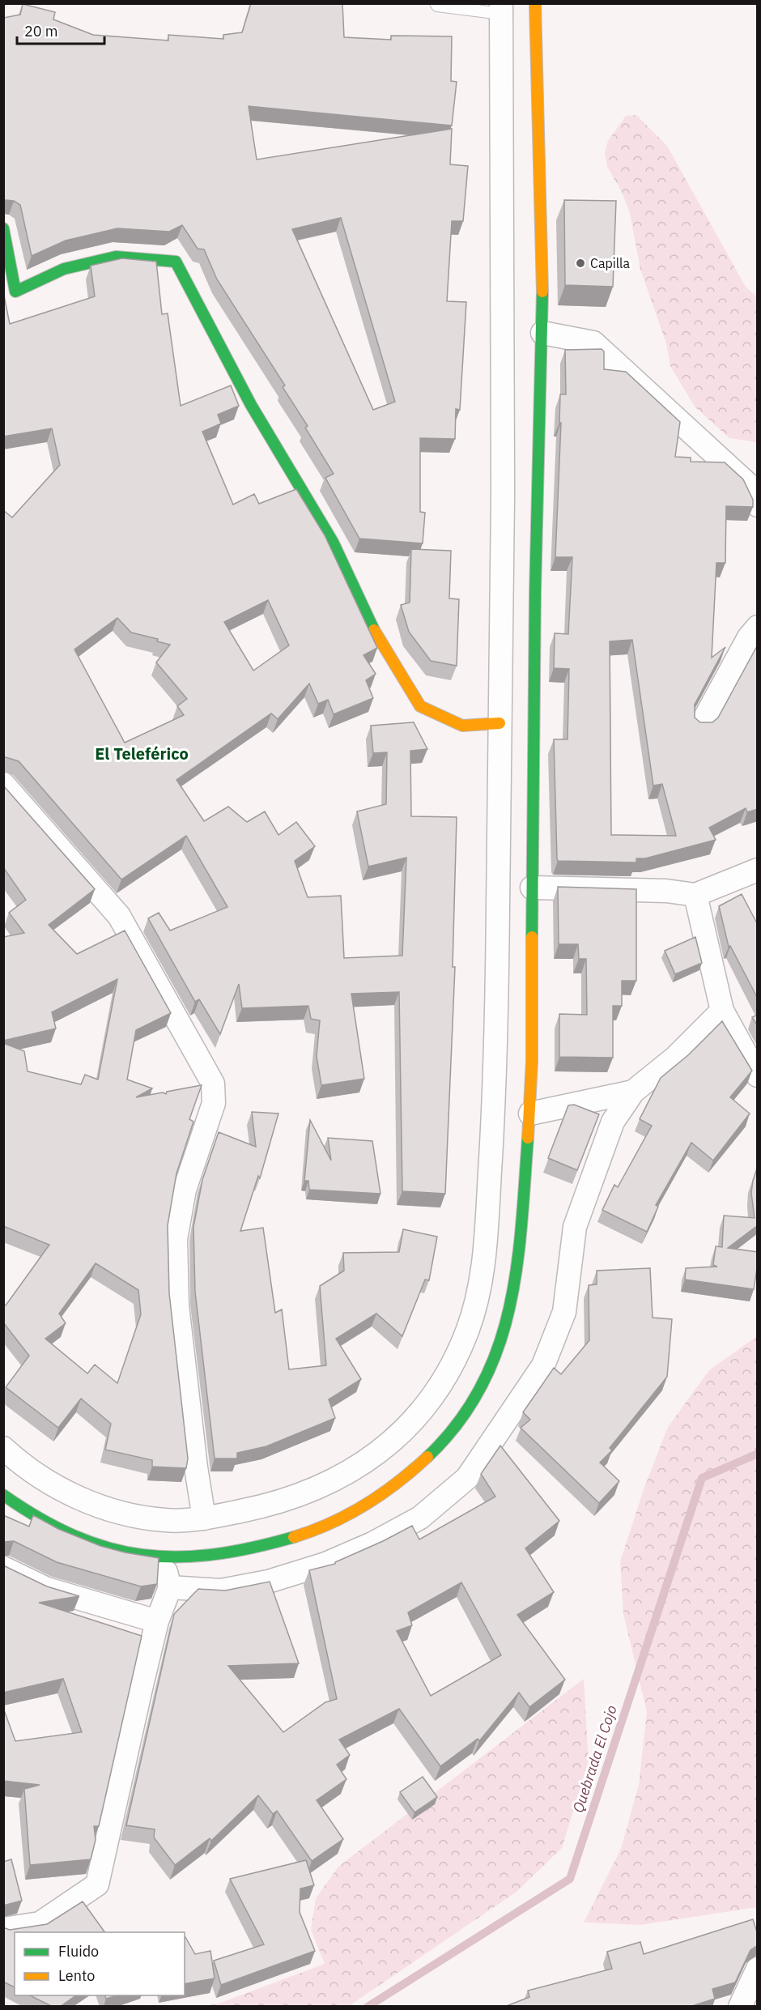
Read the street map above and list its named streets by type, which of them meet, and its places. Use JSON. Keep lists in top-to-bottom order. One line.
{"districts":["El Teleférico"],"water":["Quebrada El Cojo"],"places":["Capilla"],"legend":["Fluido","Lento"],"scale_bar":"20 m"}
